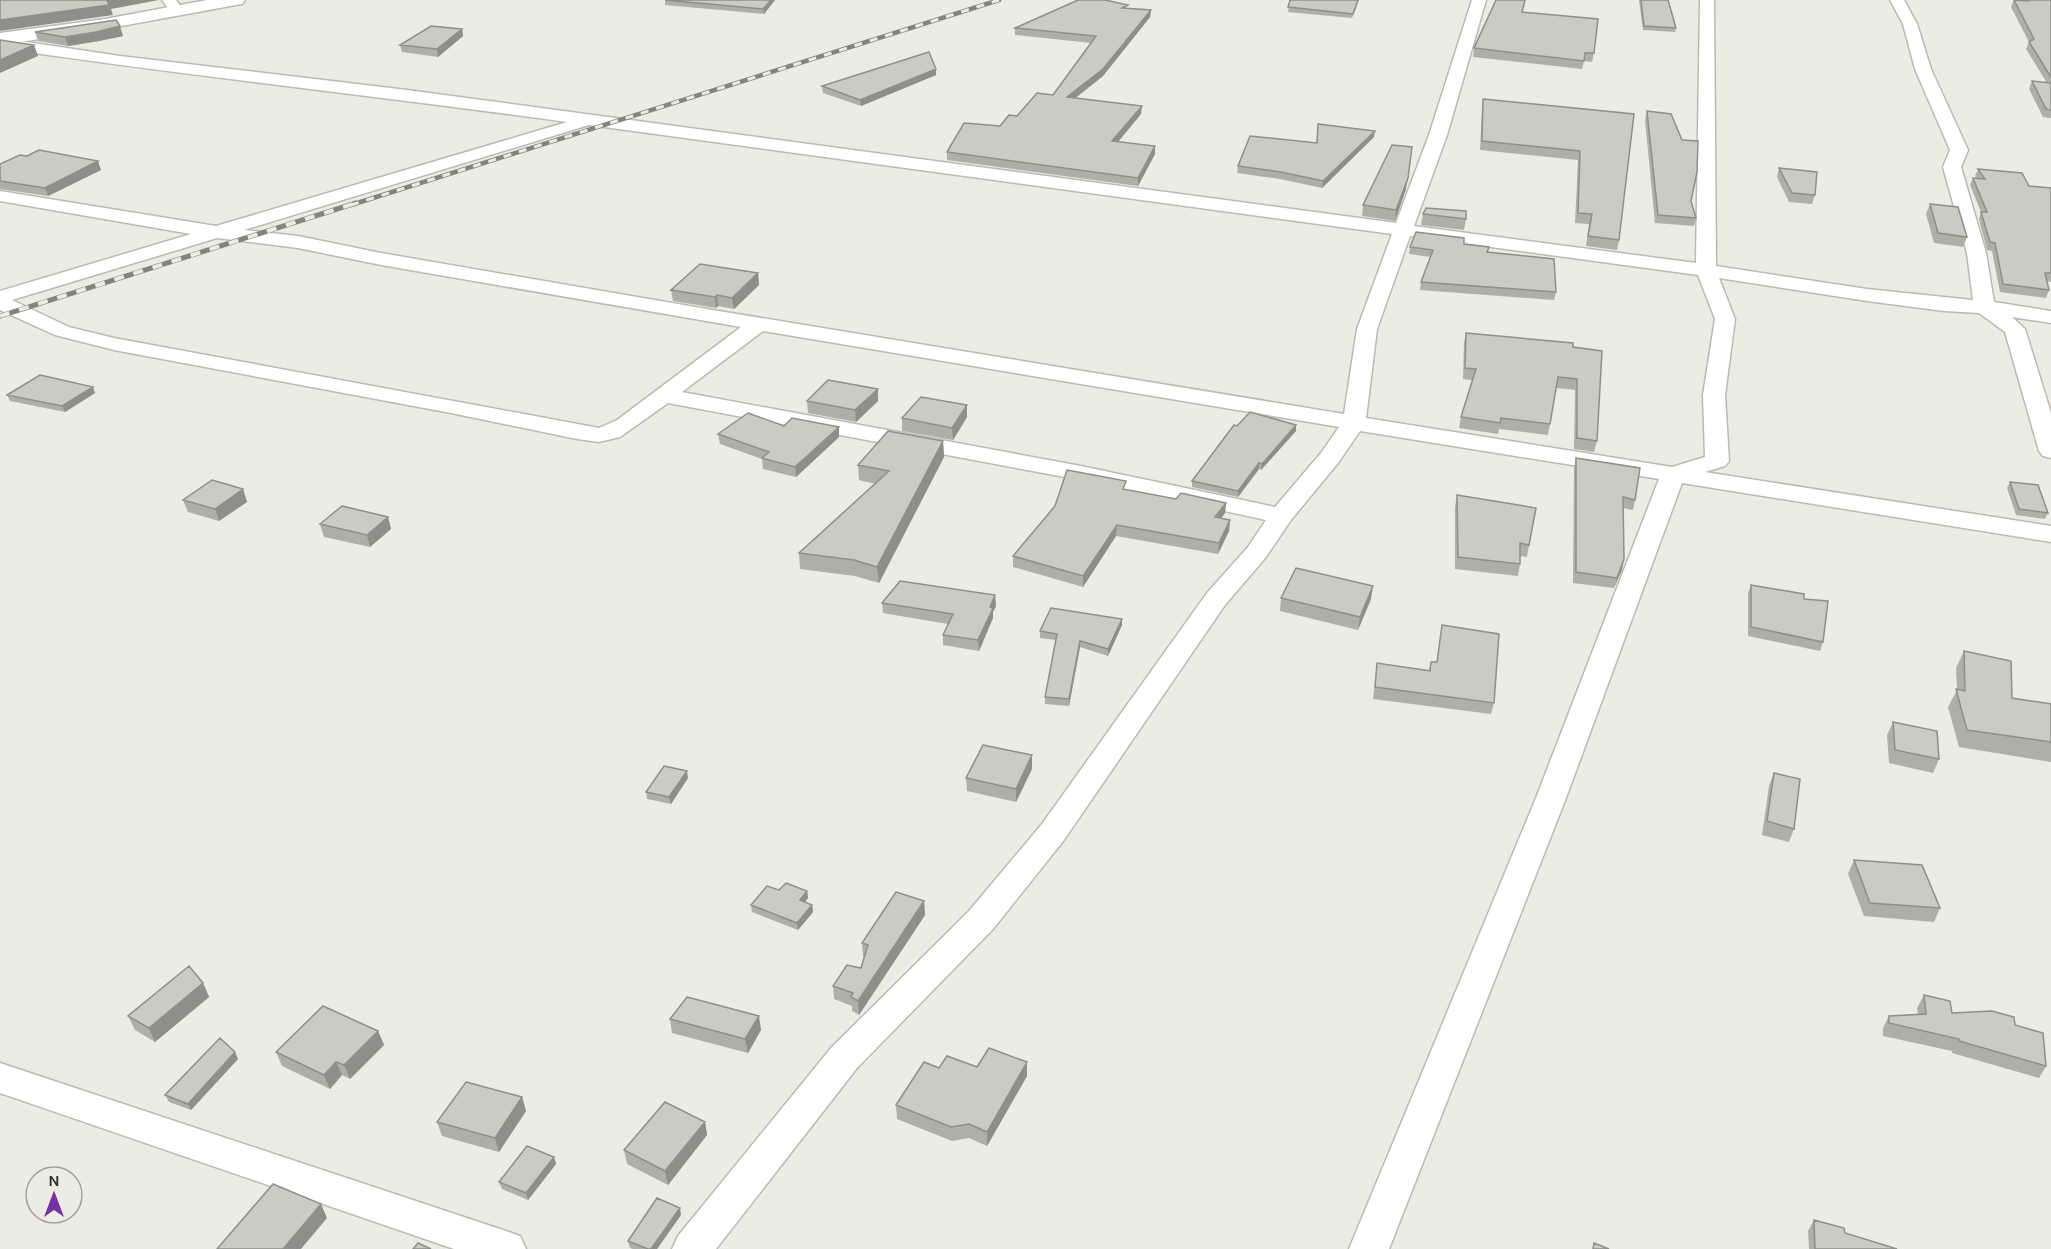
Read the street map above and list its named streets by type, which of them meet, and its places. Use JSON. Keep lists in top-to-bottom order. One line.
{"north":"top"}
